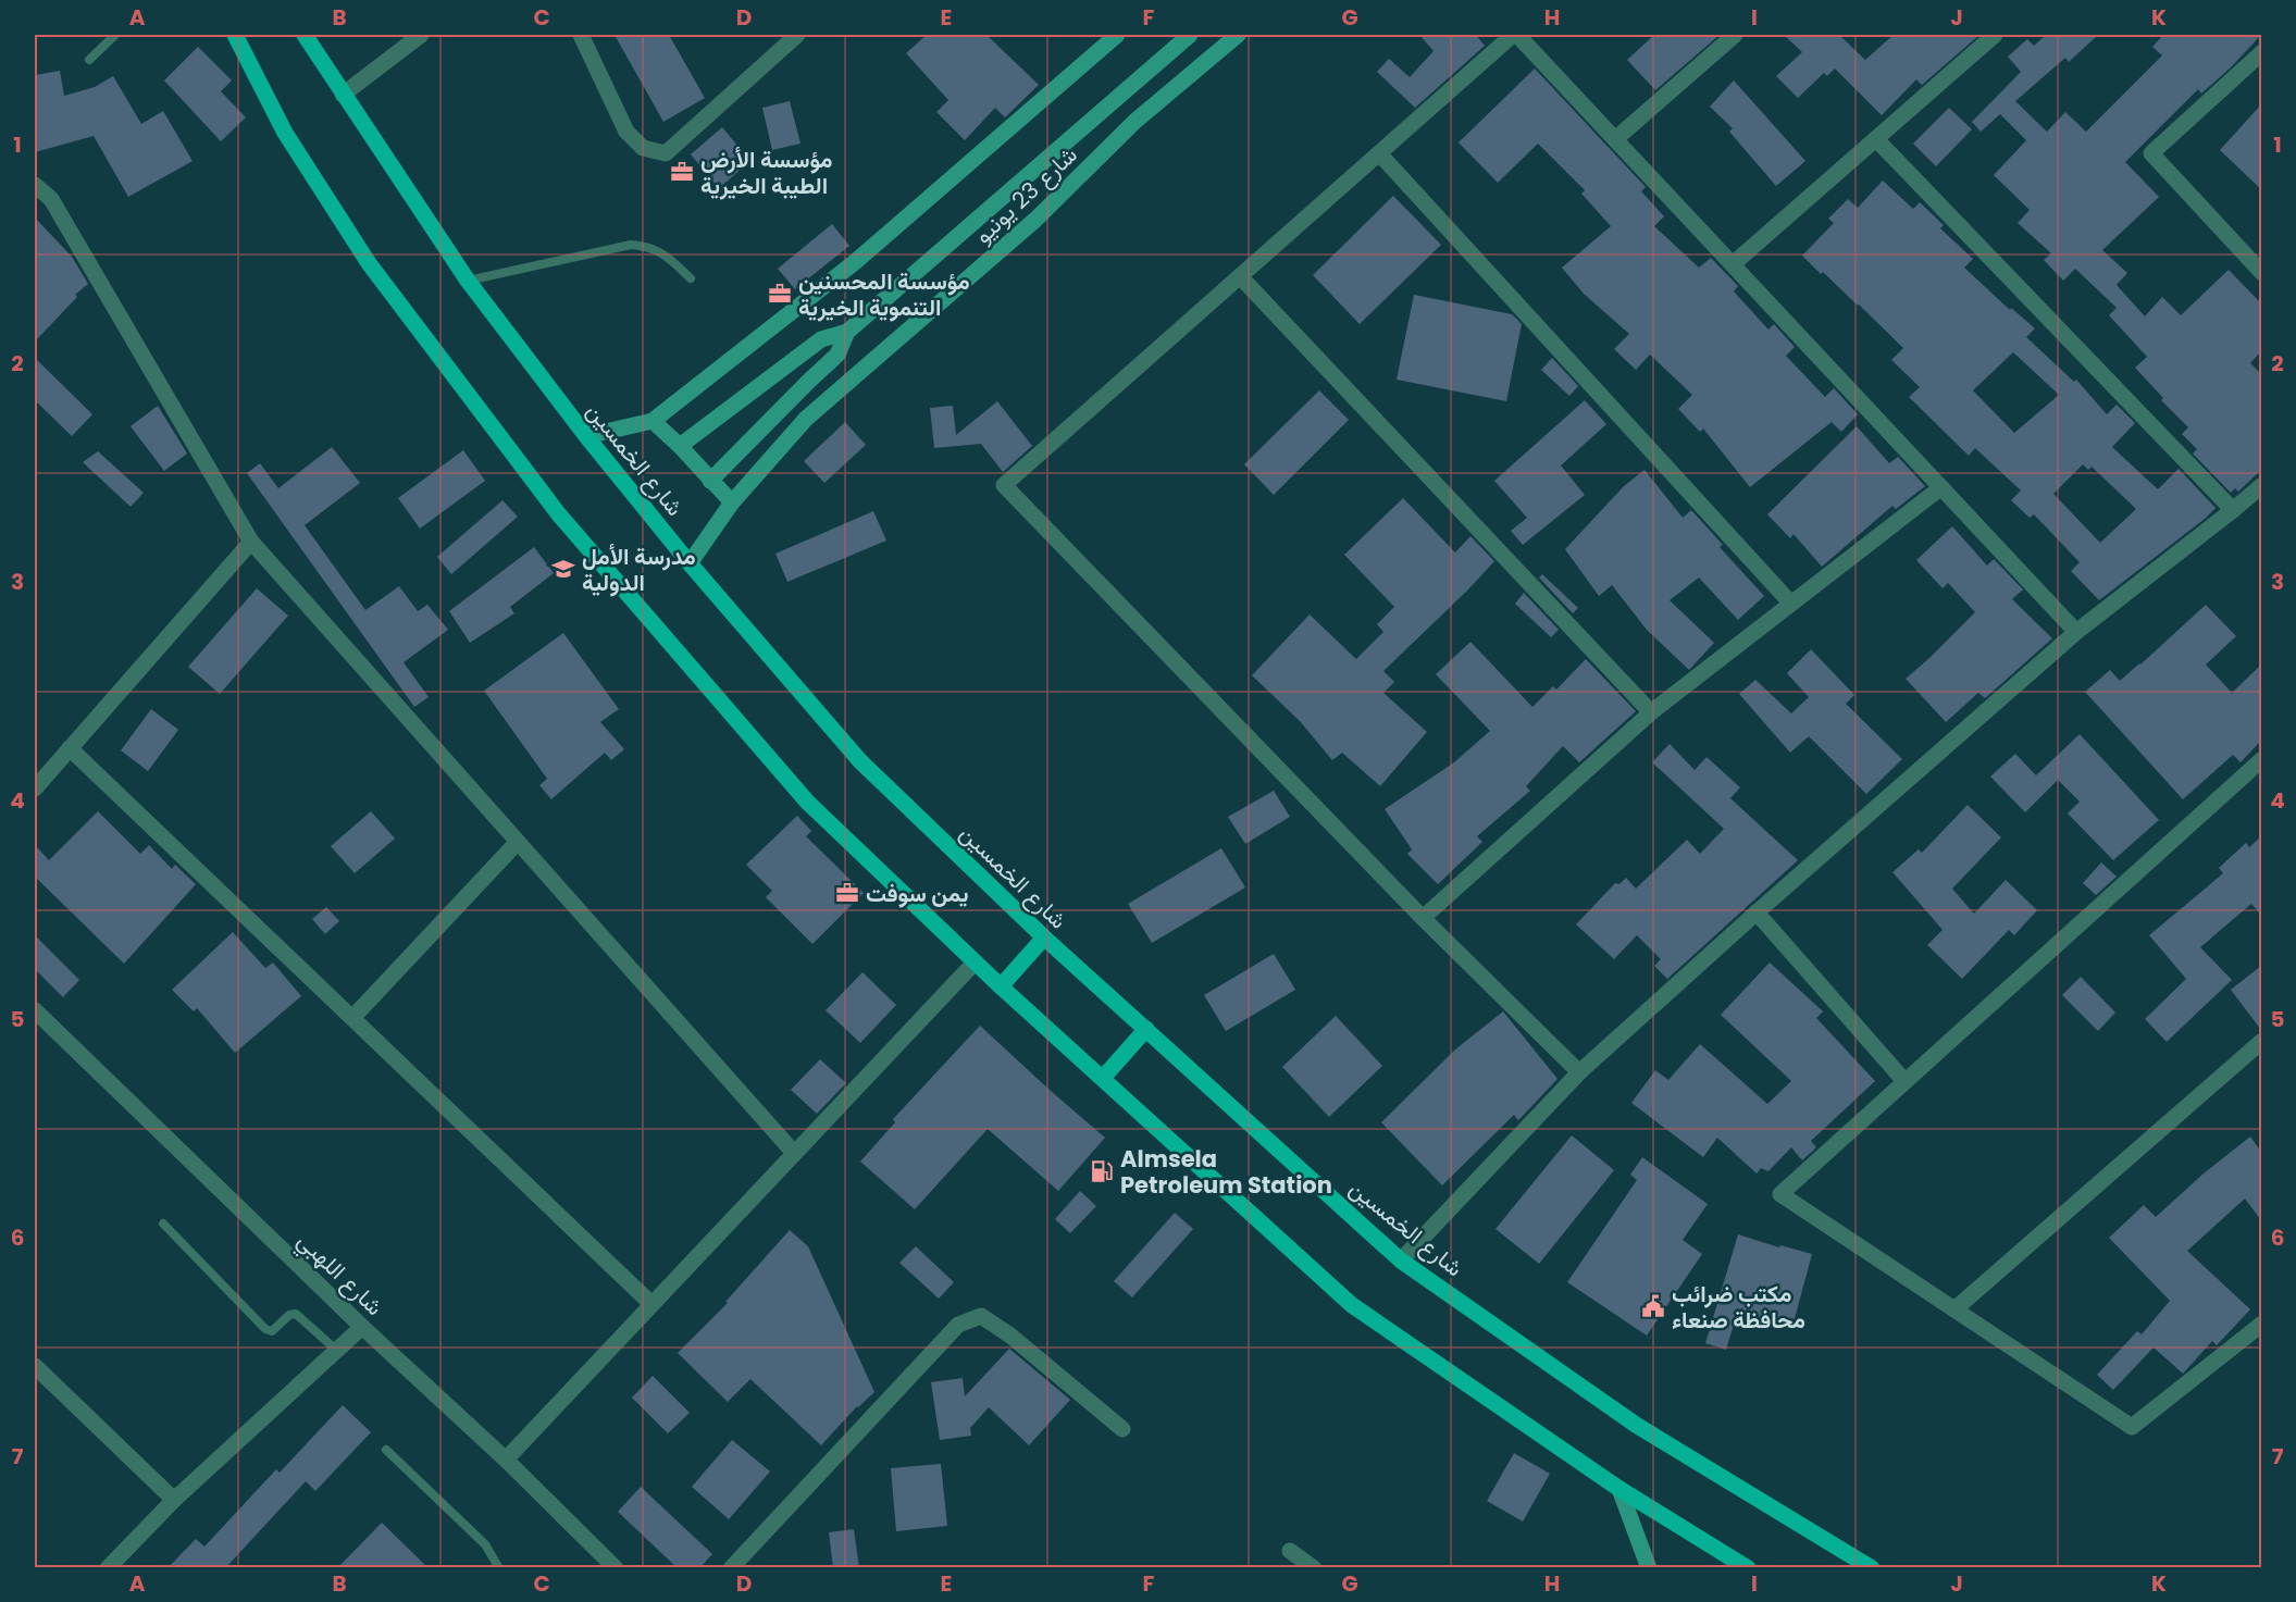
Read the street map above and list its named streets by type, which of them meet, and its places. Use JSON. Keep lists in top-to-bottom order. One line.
{"streets":{"main road":["شارع الخمسين"],"street":["شارع 23 يونيو","شارع اللهبي"]},"crossings":[["شارع 23 يونيو","شارع الخمسين"]],"places":{"office":["مؤسسة الأرض الطيبة الخيرية","مؤسسة المحسنين التنموية الخيرية","يمن سوفت"],"school or university":["مدرسة الأمل الدولية"],"fuel station":["Almsela Petroleum Station"],"public building":["مكتب ضرائب محافظة صنعاء"]},"grid":{"columns":["A","B","C","D","E","F","G","H","I","J","K"],"rows":["1","2","3","4","5","6","7"]}}
